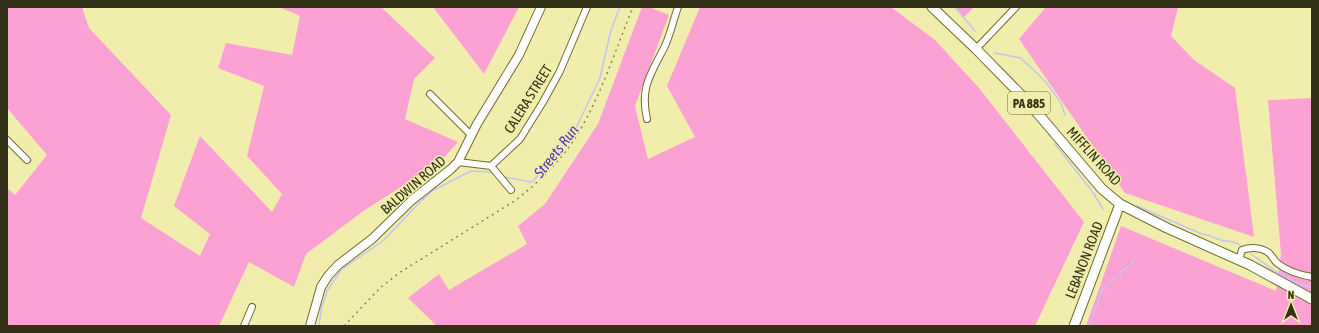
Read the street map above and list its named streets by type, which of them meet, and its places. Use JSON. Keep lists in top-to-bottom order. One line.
{"streets":{"main road":["PA 885","MIFFLIN ROAD","BALDWIN ROAD","LEBANON ROAD"],"street":["CALERA STREET"]},"crossings":[["MIFFLIN ROAD","LEBANON ROAD"]],"water":["Streets Run"],"north":"top"}
